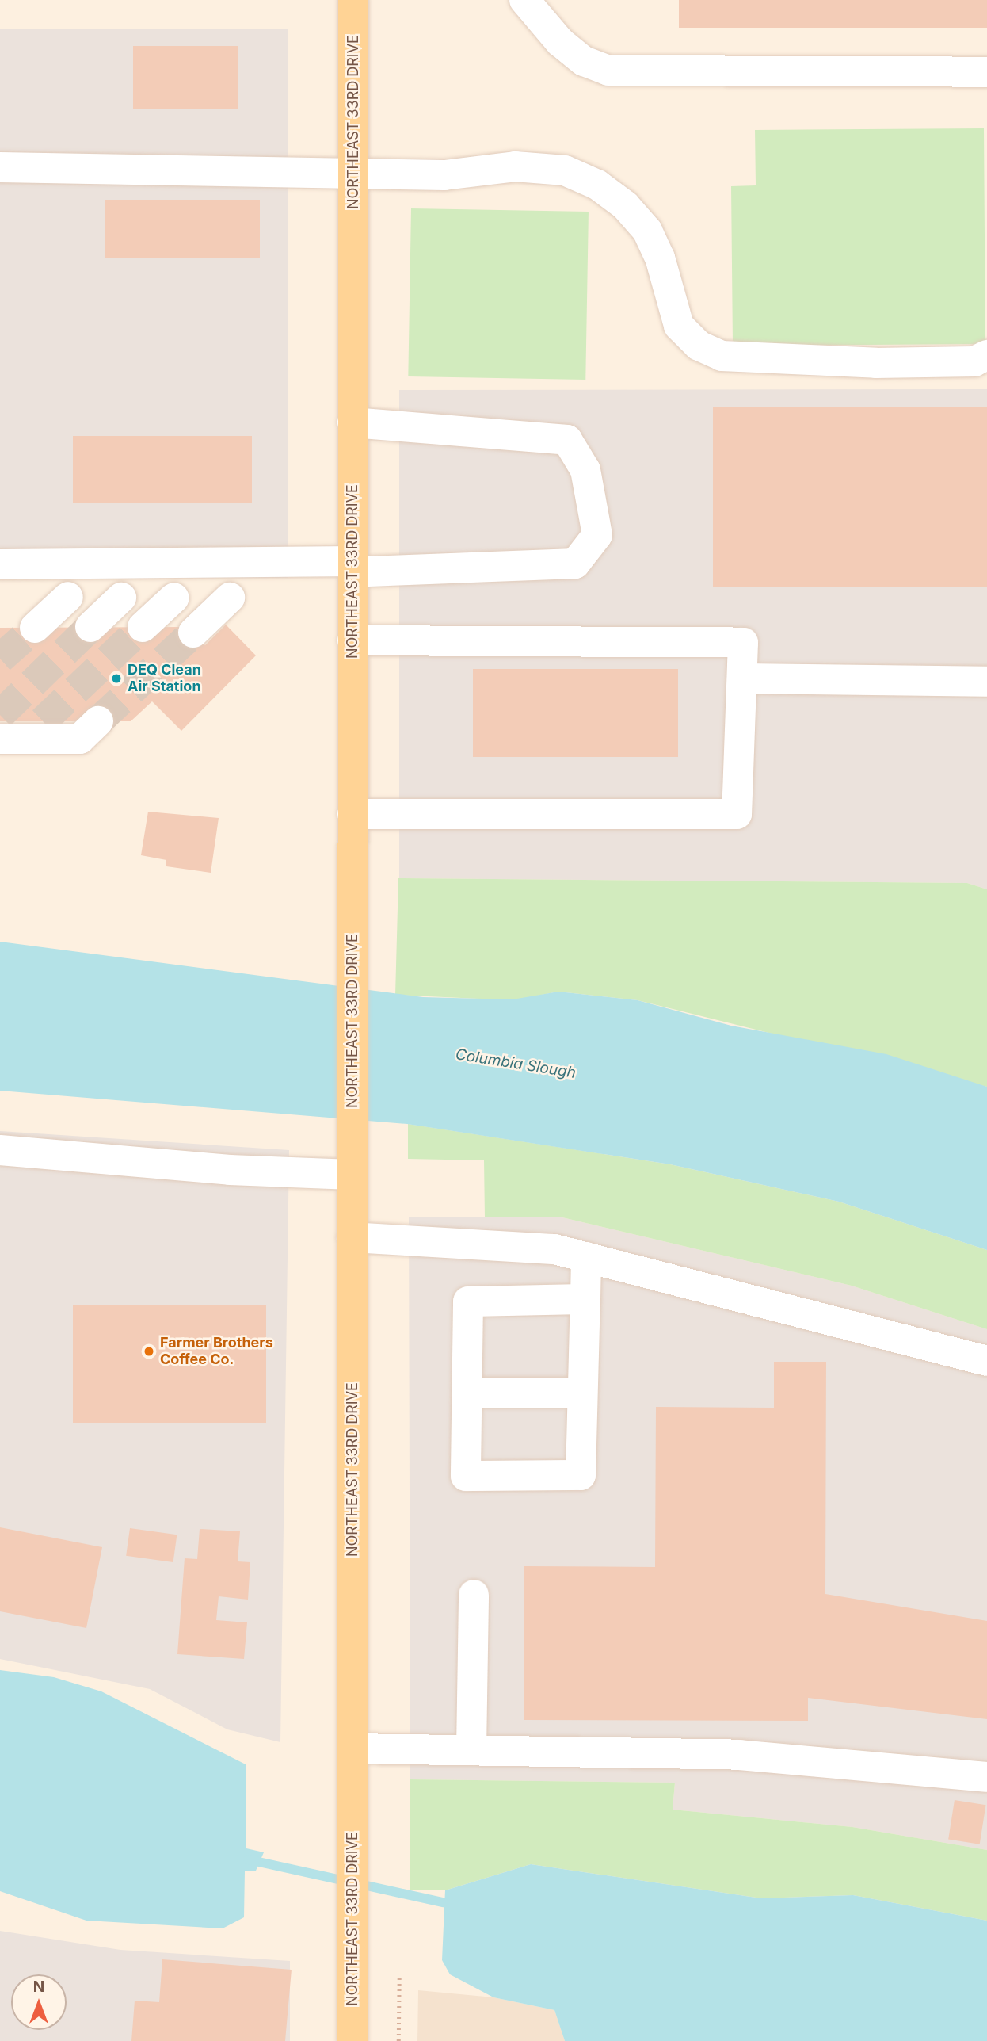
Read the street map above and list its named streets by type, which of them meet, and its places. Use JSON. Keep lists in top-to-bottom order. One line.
{"streets":{"main road":["NORTHEAST 33RD DRIVE"]},"water":["Columbia Slough"],"places":["DEQ Clean Air Station","Farmer Brothers Coffee Co."],"north":"top"}
